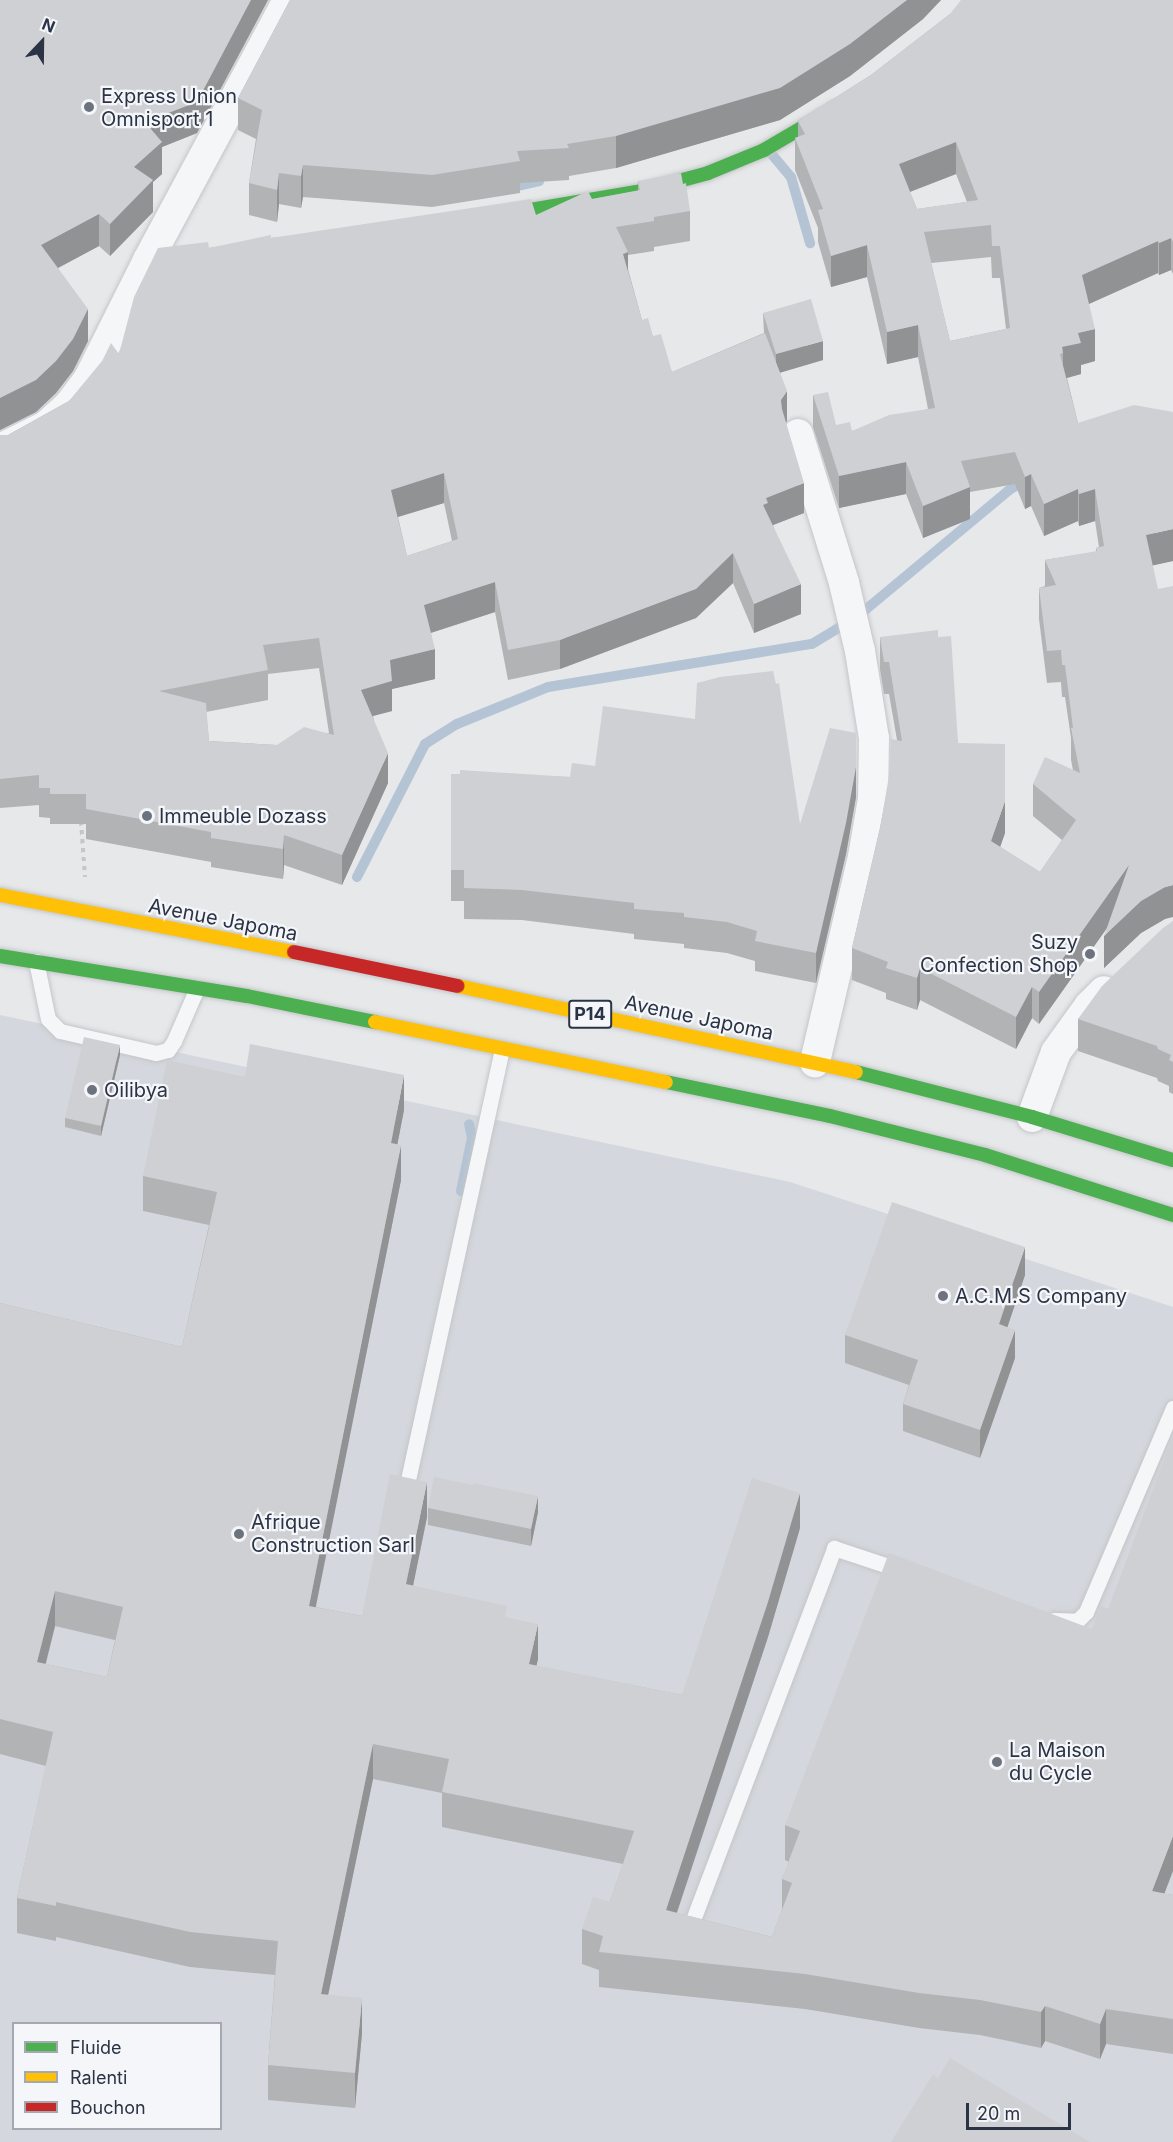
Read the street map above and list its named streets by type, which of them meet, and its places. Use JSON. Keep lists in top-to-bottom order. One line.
{"streets":{"main road":["Avenue Japoma","P14"]},"places":["Express Union Omnisport 1","Immeuble Dozass","Suzy Confection Shop","Oilibya","A.C.M.S Company","Afrique Construction Sarl","La Maison du Cycle"],"legend":["Fluide","Ralenti","Bouchon"],"scale_bar":"20 m","north":"top"}
